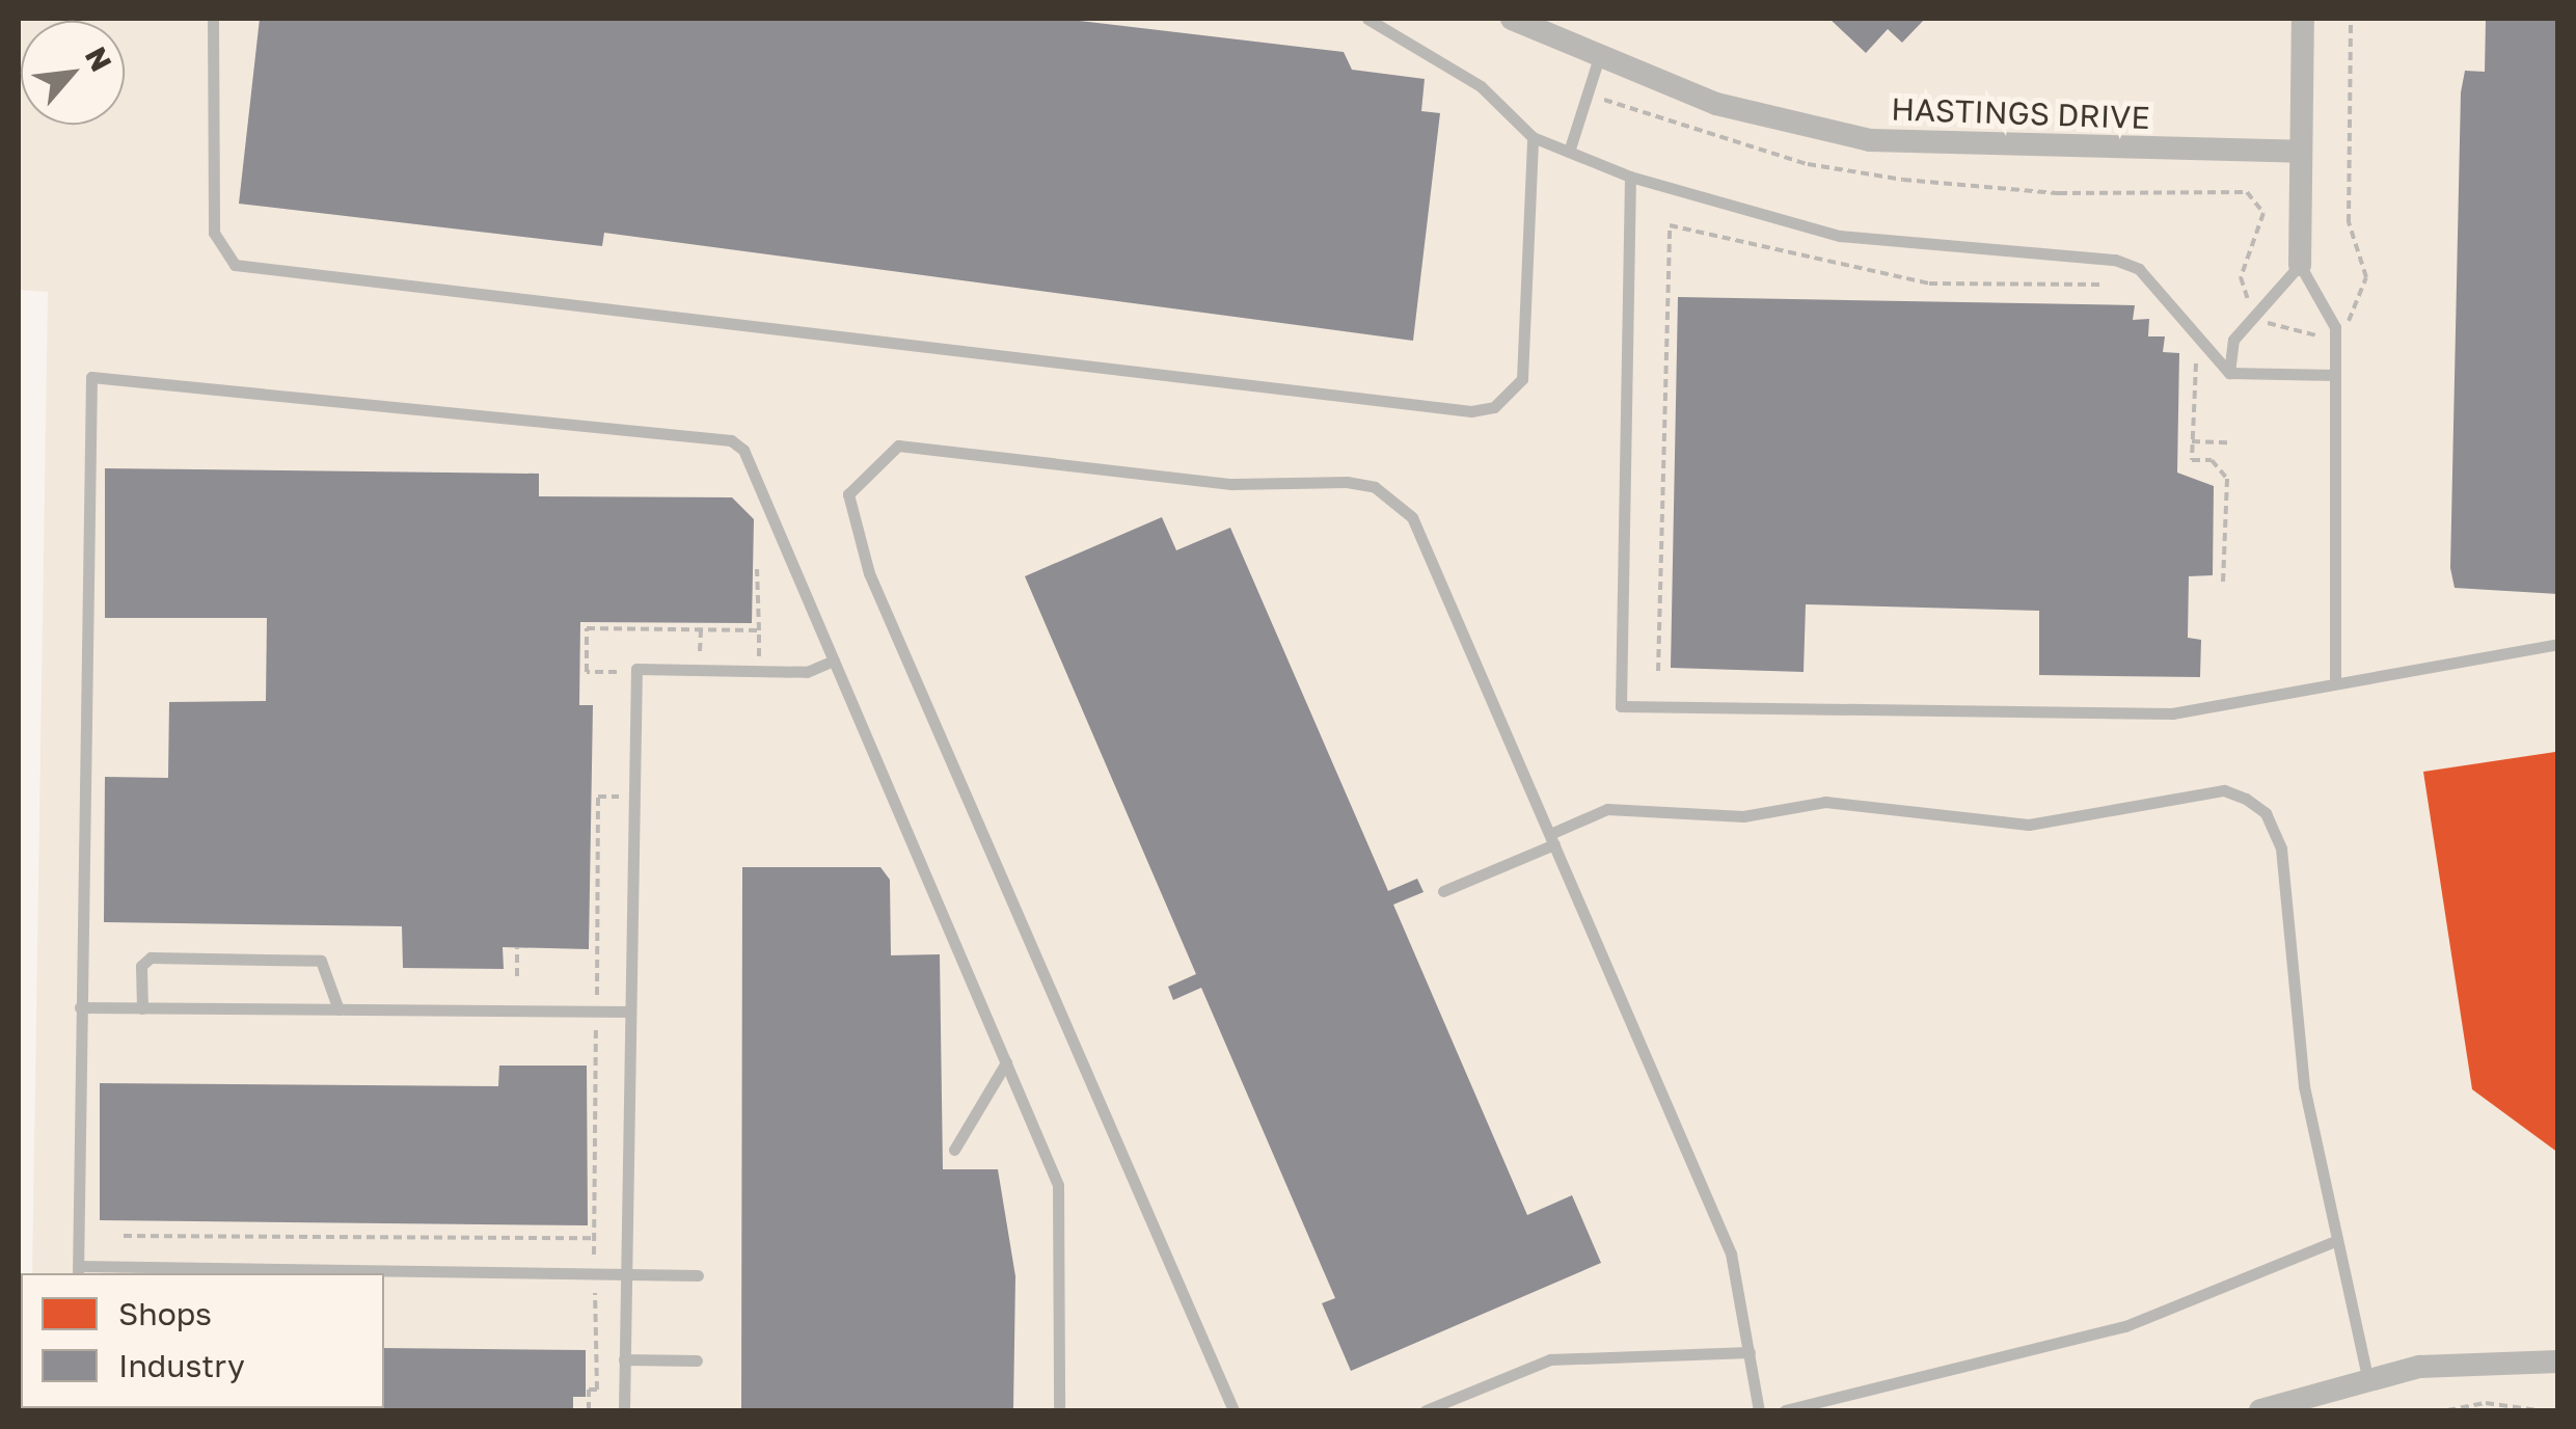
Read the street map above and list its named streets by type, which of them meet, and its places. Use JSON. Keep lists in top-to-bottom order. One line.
{"streets":{"street":["HASTINGS DRIVE"]},"legend":["Shops","Industry"],"north":"top right"}
